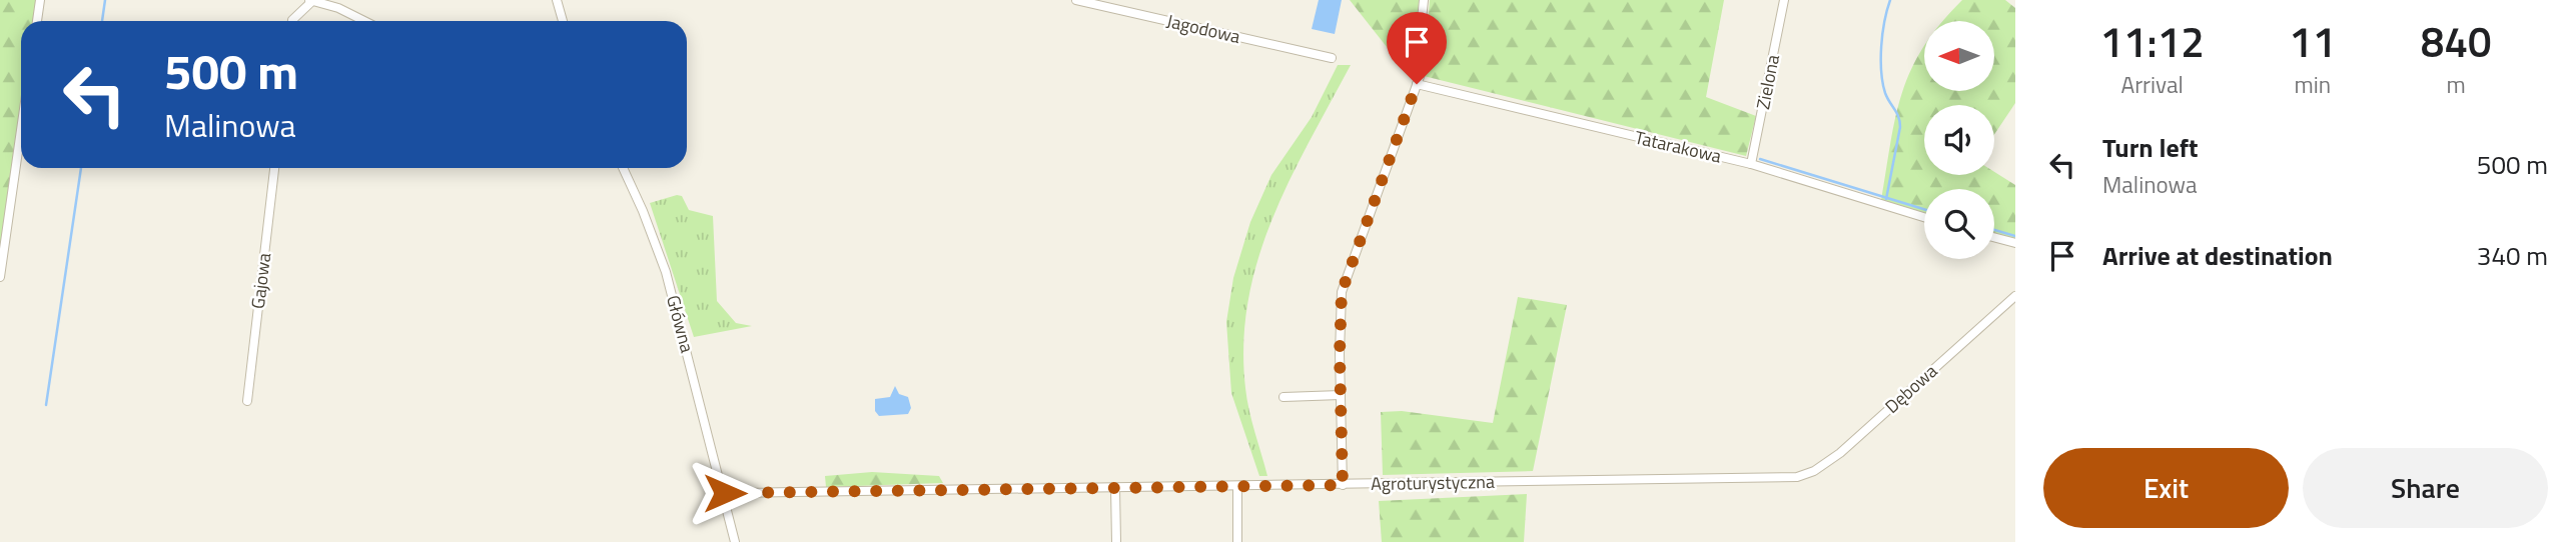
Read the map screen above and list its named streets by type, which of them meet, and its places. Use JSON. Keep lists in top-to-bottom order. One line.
{"streets":{"street":["Jagodowa","Zielona","Tatarakowa","Gajowa","Główna","Dębowa","Agroturystyczna"]},"crossings":[["Zielona","Tatarakowa"],["Główna","Agroturystyczna"],["Dębowa","Agroturystyczna"]],"north":"left","page":{"eta":["11:12","Arrival","11","min","840","m"],"turn":["500 m","Malinowa"],"list":[{"name":"Turn left","note":"Malinowa","value":"500 m"},{"name":"Arrive at destination","value":"340 m"}],"buttons":["Exit","Share"]}}
